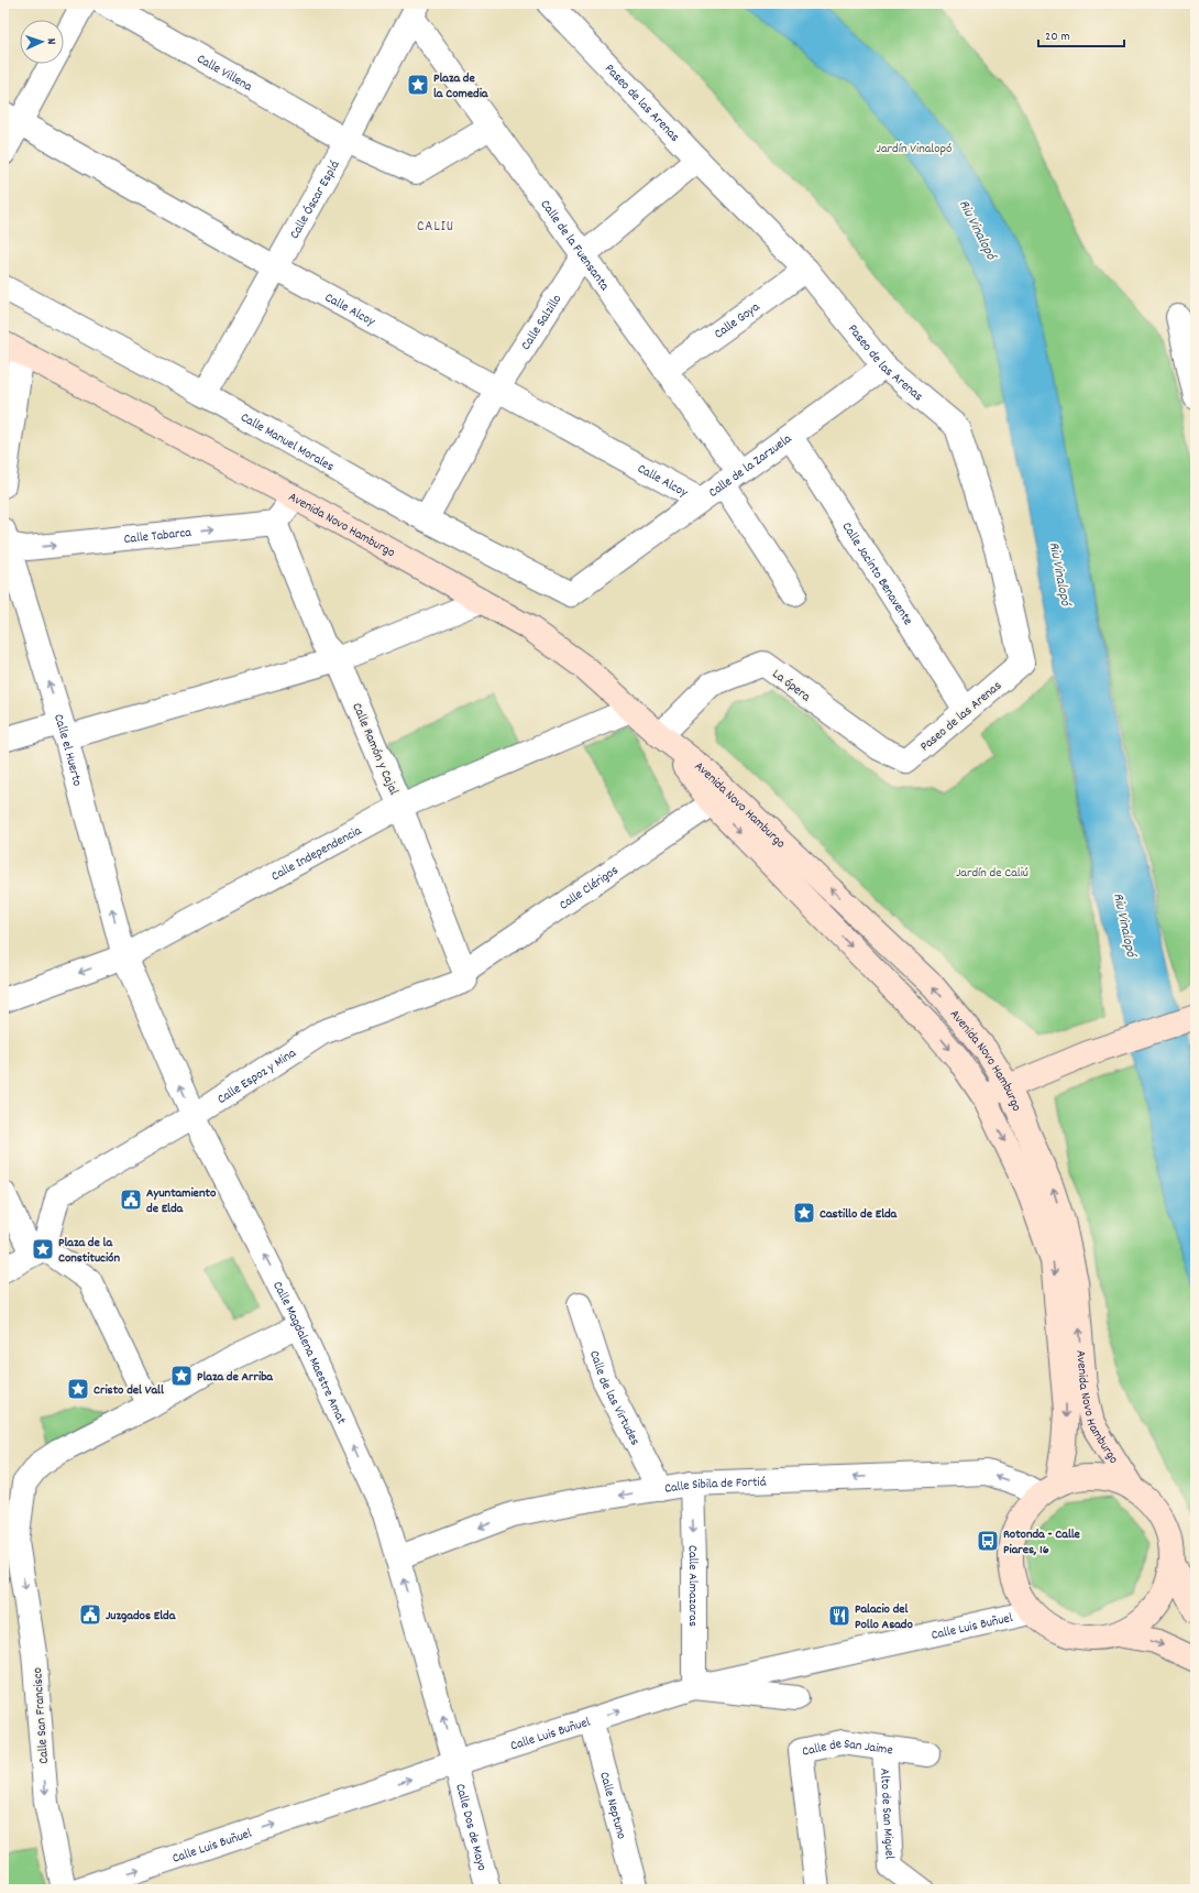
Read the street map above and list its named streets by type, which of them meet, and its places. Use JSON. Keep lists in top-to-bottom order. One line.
{"streets":{"street":["Calle Villena","Paseo de las Arenas","Calle Óscar Esplá","Calle de la Fuensanta","Calle Alcoy","Calle Goya","Calle Salzillo","Calle Manuel Morales","Calle de la Zarzuela","Avenida Novo Hamburgo","Calle Tabarca","Calle Jacinto Benavente","La ópera","Calle Ramón y Cajal","Calle el Huerto","Calle Independencia","Calle Clérigos","Calle Espoz y Mina","Calle Magdalena Maestre Amat","Calle de las Virtudes","Calle Sibila de Fortiá","Calle Almazaras","Calle Luis Buñuel","Calle San Francisco","Calle de San Jaime","Calle Neptuno","Alto de San Miguel","Calle Dos de Mayo"]},"crossings":[["Calle Villena","Calle Óscar Esplá"],["Paseo de las Arenas","Calle Goya"],["Paseo de las Arenas","Calle Salzillo"],["Paseo de las Arenas","Calle de la Zarzuela"],["Paseo de las Arenas","Calle Jacinto Benavente"],["Paseo de las Arenas","La ópera"],["Calle Óscar Esplá","Calle de la Fuensanta"],["Calle Óscar Esplá","Calle Alcoy"],["Calle Óscar Esplá","Calle Manuel Morales"],["Calle de la Fuensanta","Calle Goya"],["Calle de la Fuensanta","Calle Salzillo"],["Calle de la Fuensanta","Calle de la Zarzuela"],["Calle Alcoy","Calle Salzillo"],["Calle Alcoy","Calle de la Zarzuela"],["Calle Salzillo","Calle Manuel Morales"],["Calle Manuel Morales","Calle de la Zarzuela"],["Calle de la Zarzuela","Calle Jacinto Benavente"],["Avenida Novo Hamburgo","La ópera"],["Avenida Novo Hamburgo","Calle Independencia"],["Avenida Novo Hamburgo","Calle Clérigos"],["Avenida Novo Hamburgo","Calle Sibila de Fortiá"],["Calle Tabarca","Calle Ramón y Cajal"],["Calle Tabarca","Calle el Huerto"],["Calle Ramón y Cajal","Calle Independencia"],["Calle Ramón y Cajal","Calle Clérigos"],["Calle Ramón y Cajal","Calle Espoz y Mina"],["Calle el Huerto","Calle Independencia"],["Calle el Huerto","Calle Magdalena Maestre Amat"],["Calle Independencia","Calle Magdalena Maestre Amat"],["Calle Clérigos","Calle Espoz y Mina"],["Calle Espoz y Mina","Calle Magdalena Maestre Amat"],["Calle Magdalena Maestre Amat","Calle Sibila de Fortiá"],["Calle Magdalena Maestre Amat","Calle Luis Buñuel"],["Calle Magdalena Maestre Amat","Calle Dos de Mayo"],["Calle de las Virtudes","Calle Sibila de Fortiá"],["Calle Sibila de Fortiá","Calle Almazaras"],["Calle Almazaras","Calle Luis Buñuel"],["Calle Luis Buñuel","Calle Neptuno"],["Calle Luis Buñuel","Calle Dos de Mayo"],["Calle de San Jaime","Alto de San Miguel"]],"one_way":["Calle el Huerto","Calle Magdalena Maestre Amat","Calle Sibila de Fortiá","Calle Almazaras","Calle Luis Buñuel","Calle San Francisco"],"districts":["CALIU"],"water":["Riu Vinalopó"],"parks":["Jardín Vinalopó","Jardín de Caliú"],"places":{"place":["Plaza de la Comedia","Castillo de Elda","Plaza de la Constitución","Plaza de Arriba","Cristo del Vall"],"public building":["Ayuntamiento de Elda","Juzgados Elda"],"bus stop":["Rotonda - Calle Piares, 16"],"restaurant":["Palacio del Pollo Asado"]},"scale_bar":"20 m","north":"right"}
